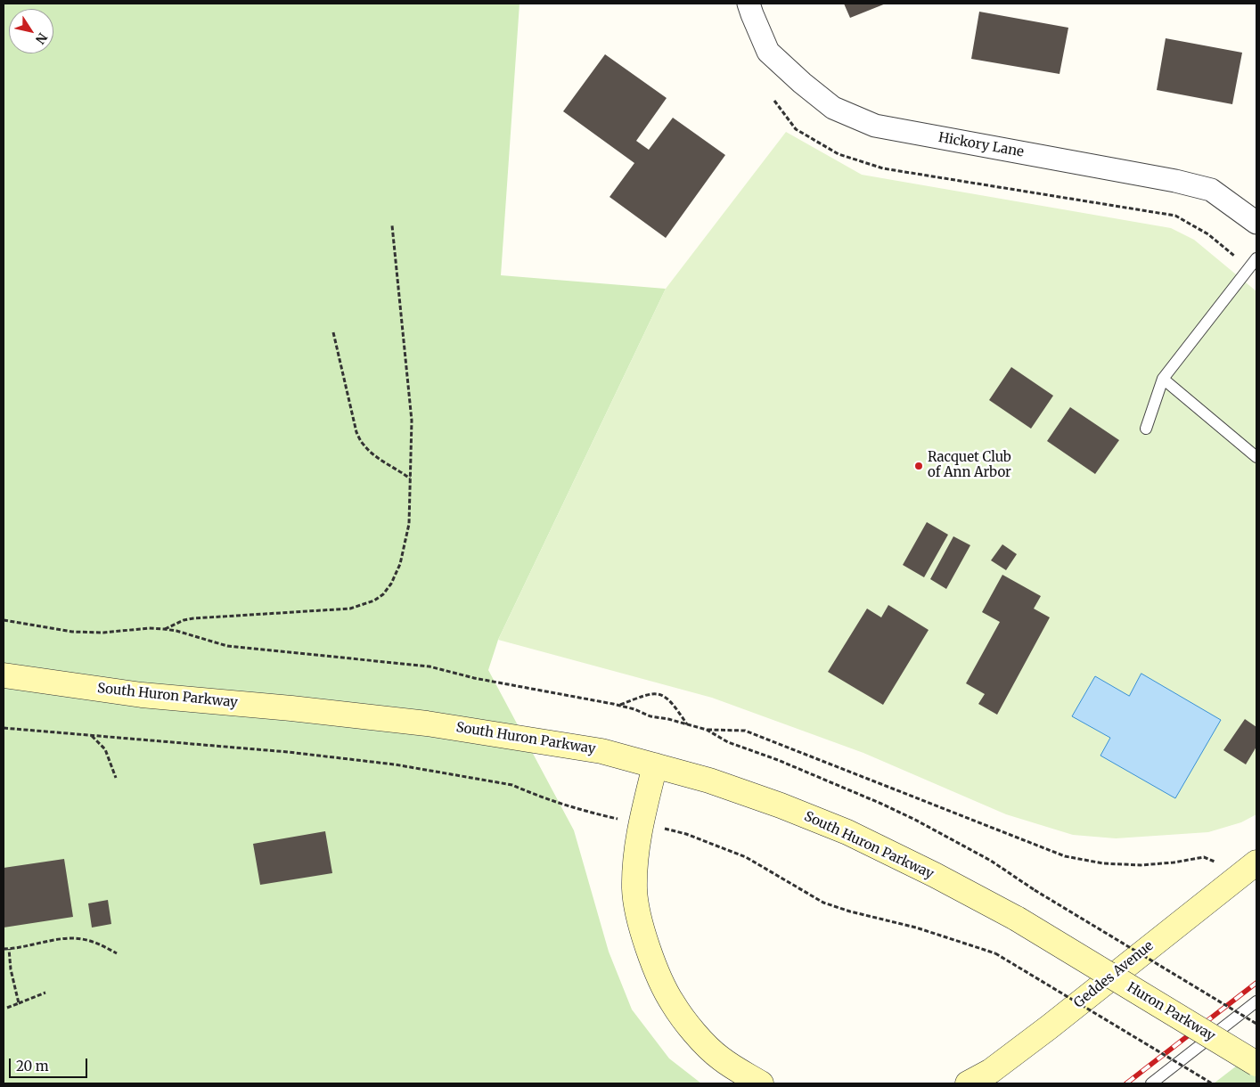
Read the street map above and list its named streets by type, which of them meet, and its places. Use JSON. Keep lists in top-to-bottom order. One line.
{"streets":{"main road":["South Huron Parkway","Geddes Avenue","Huron Parkway"],"street":["Hickory Lane"]},"crossings":[["South Huron Parkway","Huron Parkway"]],"places":["Racquet Club of Ann Arbor"],"scale_bar":"20 m","north":"bottom right"}
